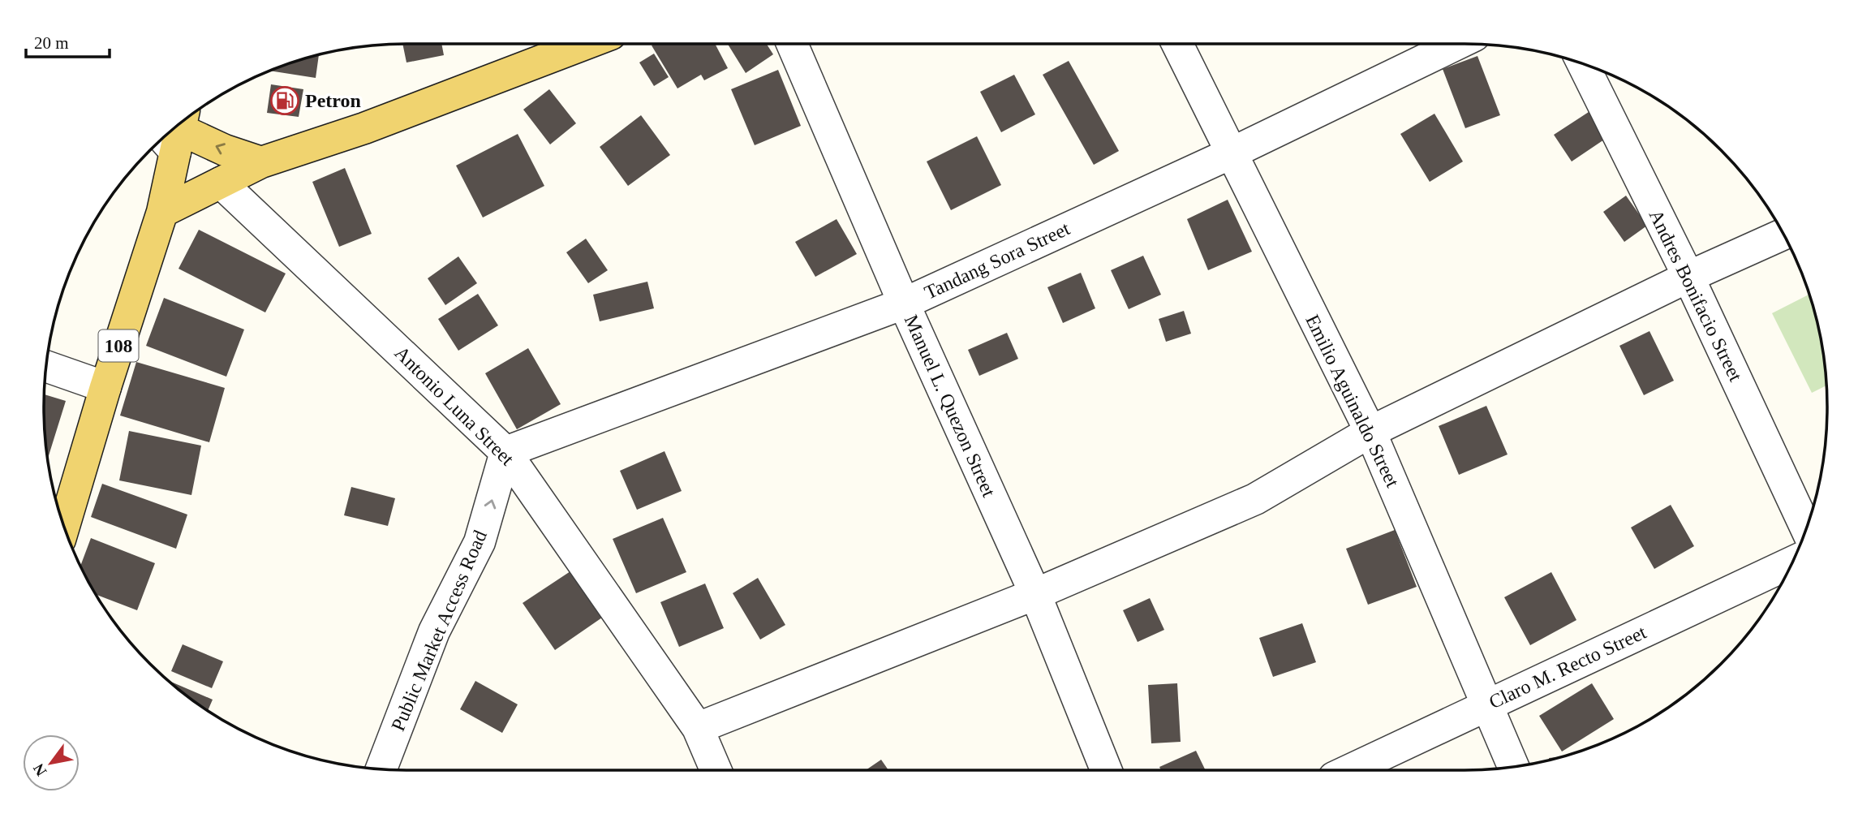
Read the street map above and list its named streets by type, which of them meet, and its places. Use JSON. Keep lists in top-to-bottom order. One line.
{"streets":{"main road":["108"],"street":["Tandang Sora Street","Andres Bonifacio Street","Emilio Aguinaldo Street","Antonio Luna Street","Manuel L. Quezon Street","Public Market Access Road","Claro M. Recto Street"]},"crossings":[["Tandang Sora Street","Emilio Aguinaldo Street"],["Tandang Sora Street","Antonio Luna Street"],["Tandang Sora Street","Manuel L. Quezon Street"],["Tandang Sora Street","Public Market Access Road"],["Emilio Aguinaldo Street","Claro M. Recto Street"],["Antonio Luna Street","Public Market Access Road"]],"one_way":["Public Market Access Road"],"places":{"fuel station":["Petron"]},"scale_bar":"20 m","north":"bottom left"}
